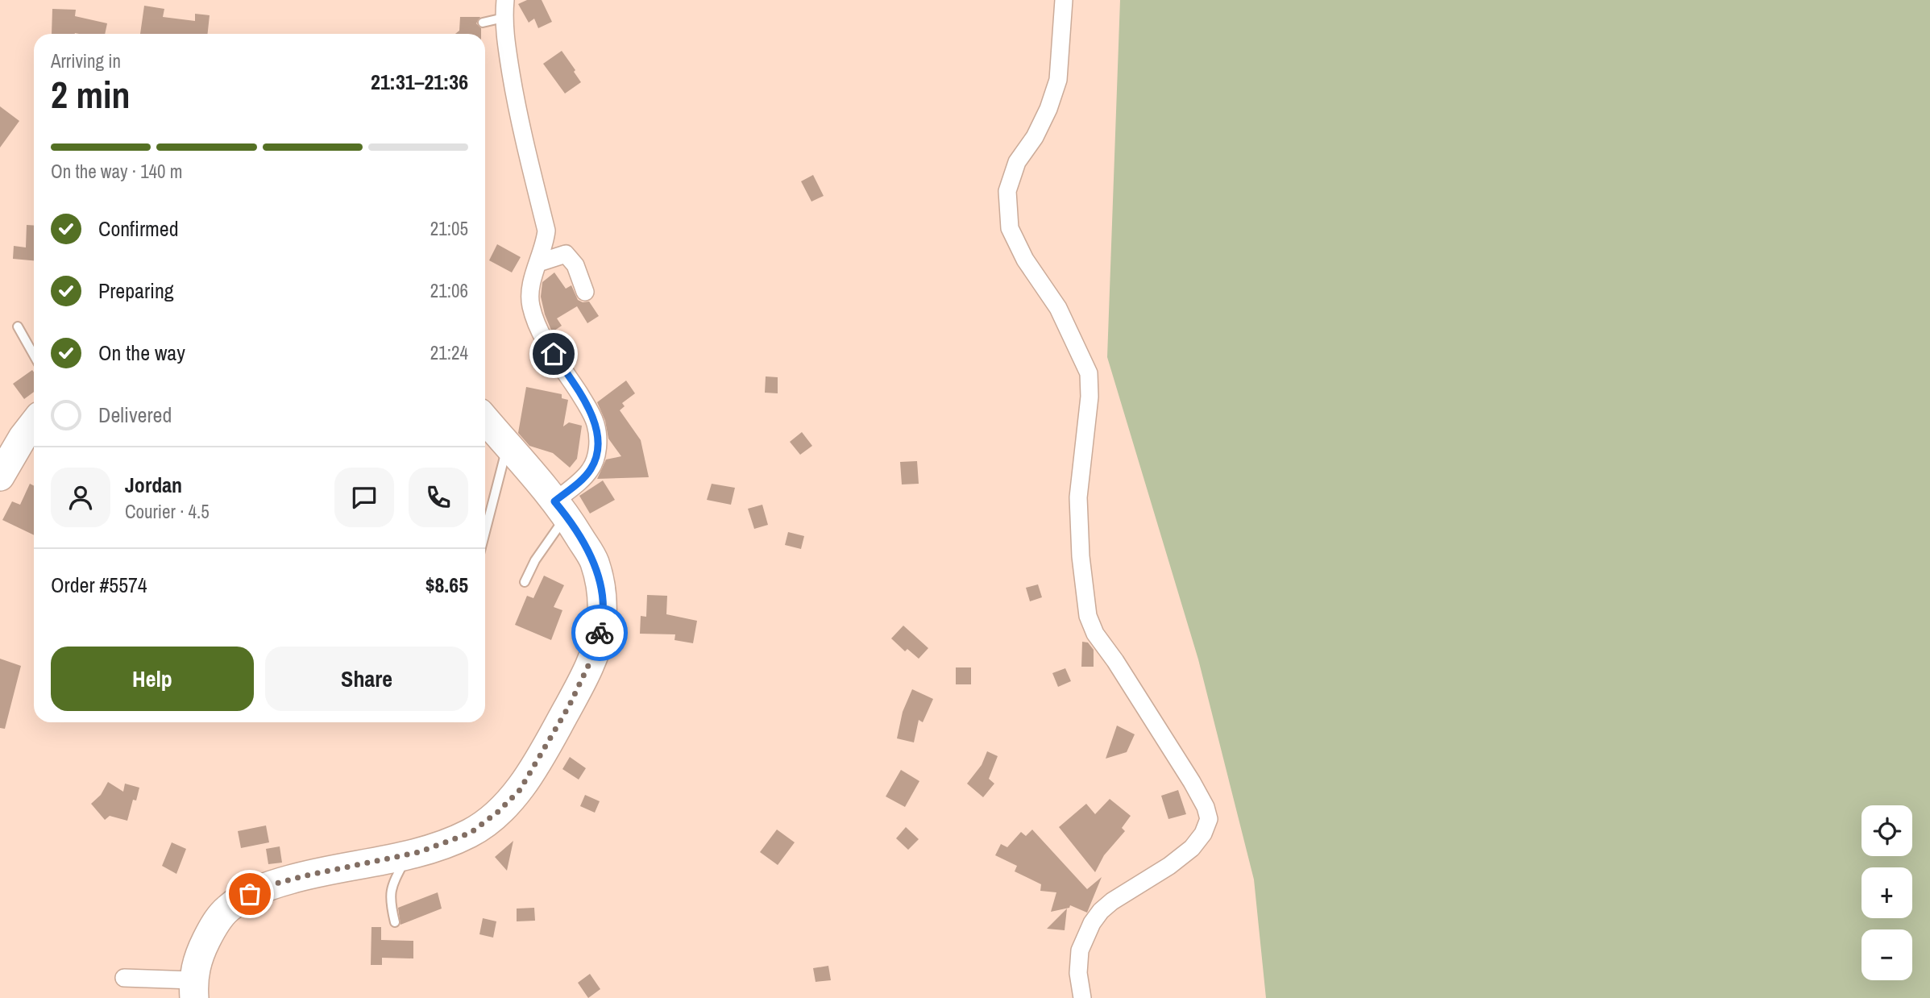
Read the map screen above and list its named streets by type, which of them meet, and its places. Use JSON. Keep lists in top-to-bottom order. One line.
{"page":{"heading":["2 min","Arriving in","21:31–21:36"],"panel":["Jordan","Courier · 4.5","Order #5574","$8.65"],"bar":"On the way · 140 m","list":[["Confirmed","21:05"],["Preparing","21:06"],["On the way","21:24"],"Delivered"],"buttons":["Help","Share"],"map_buttons":["+","−"]}}
